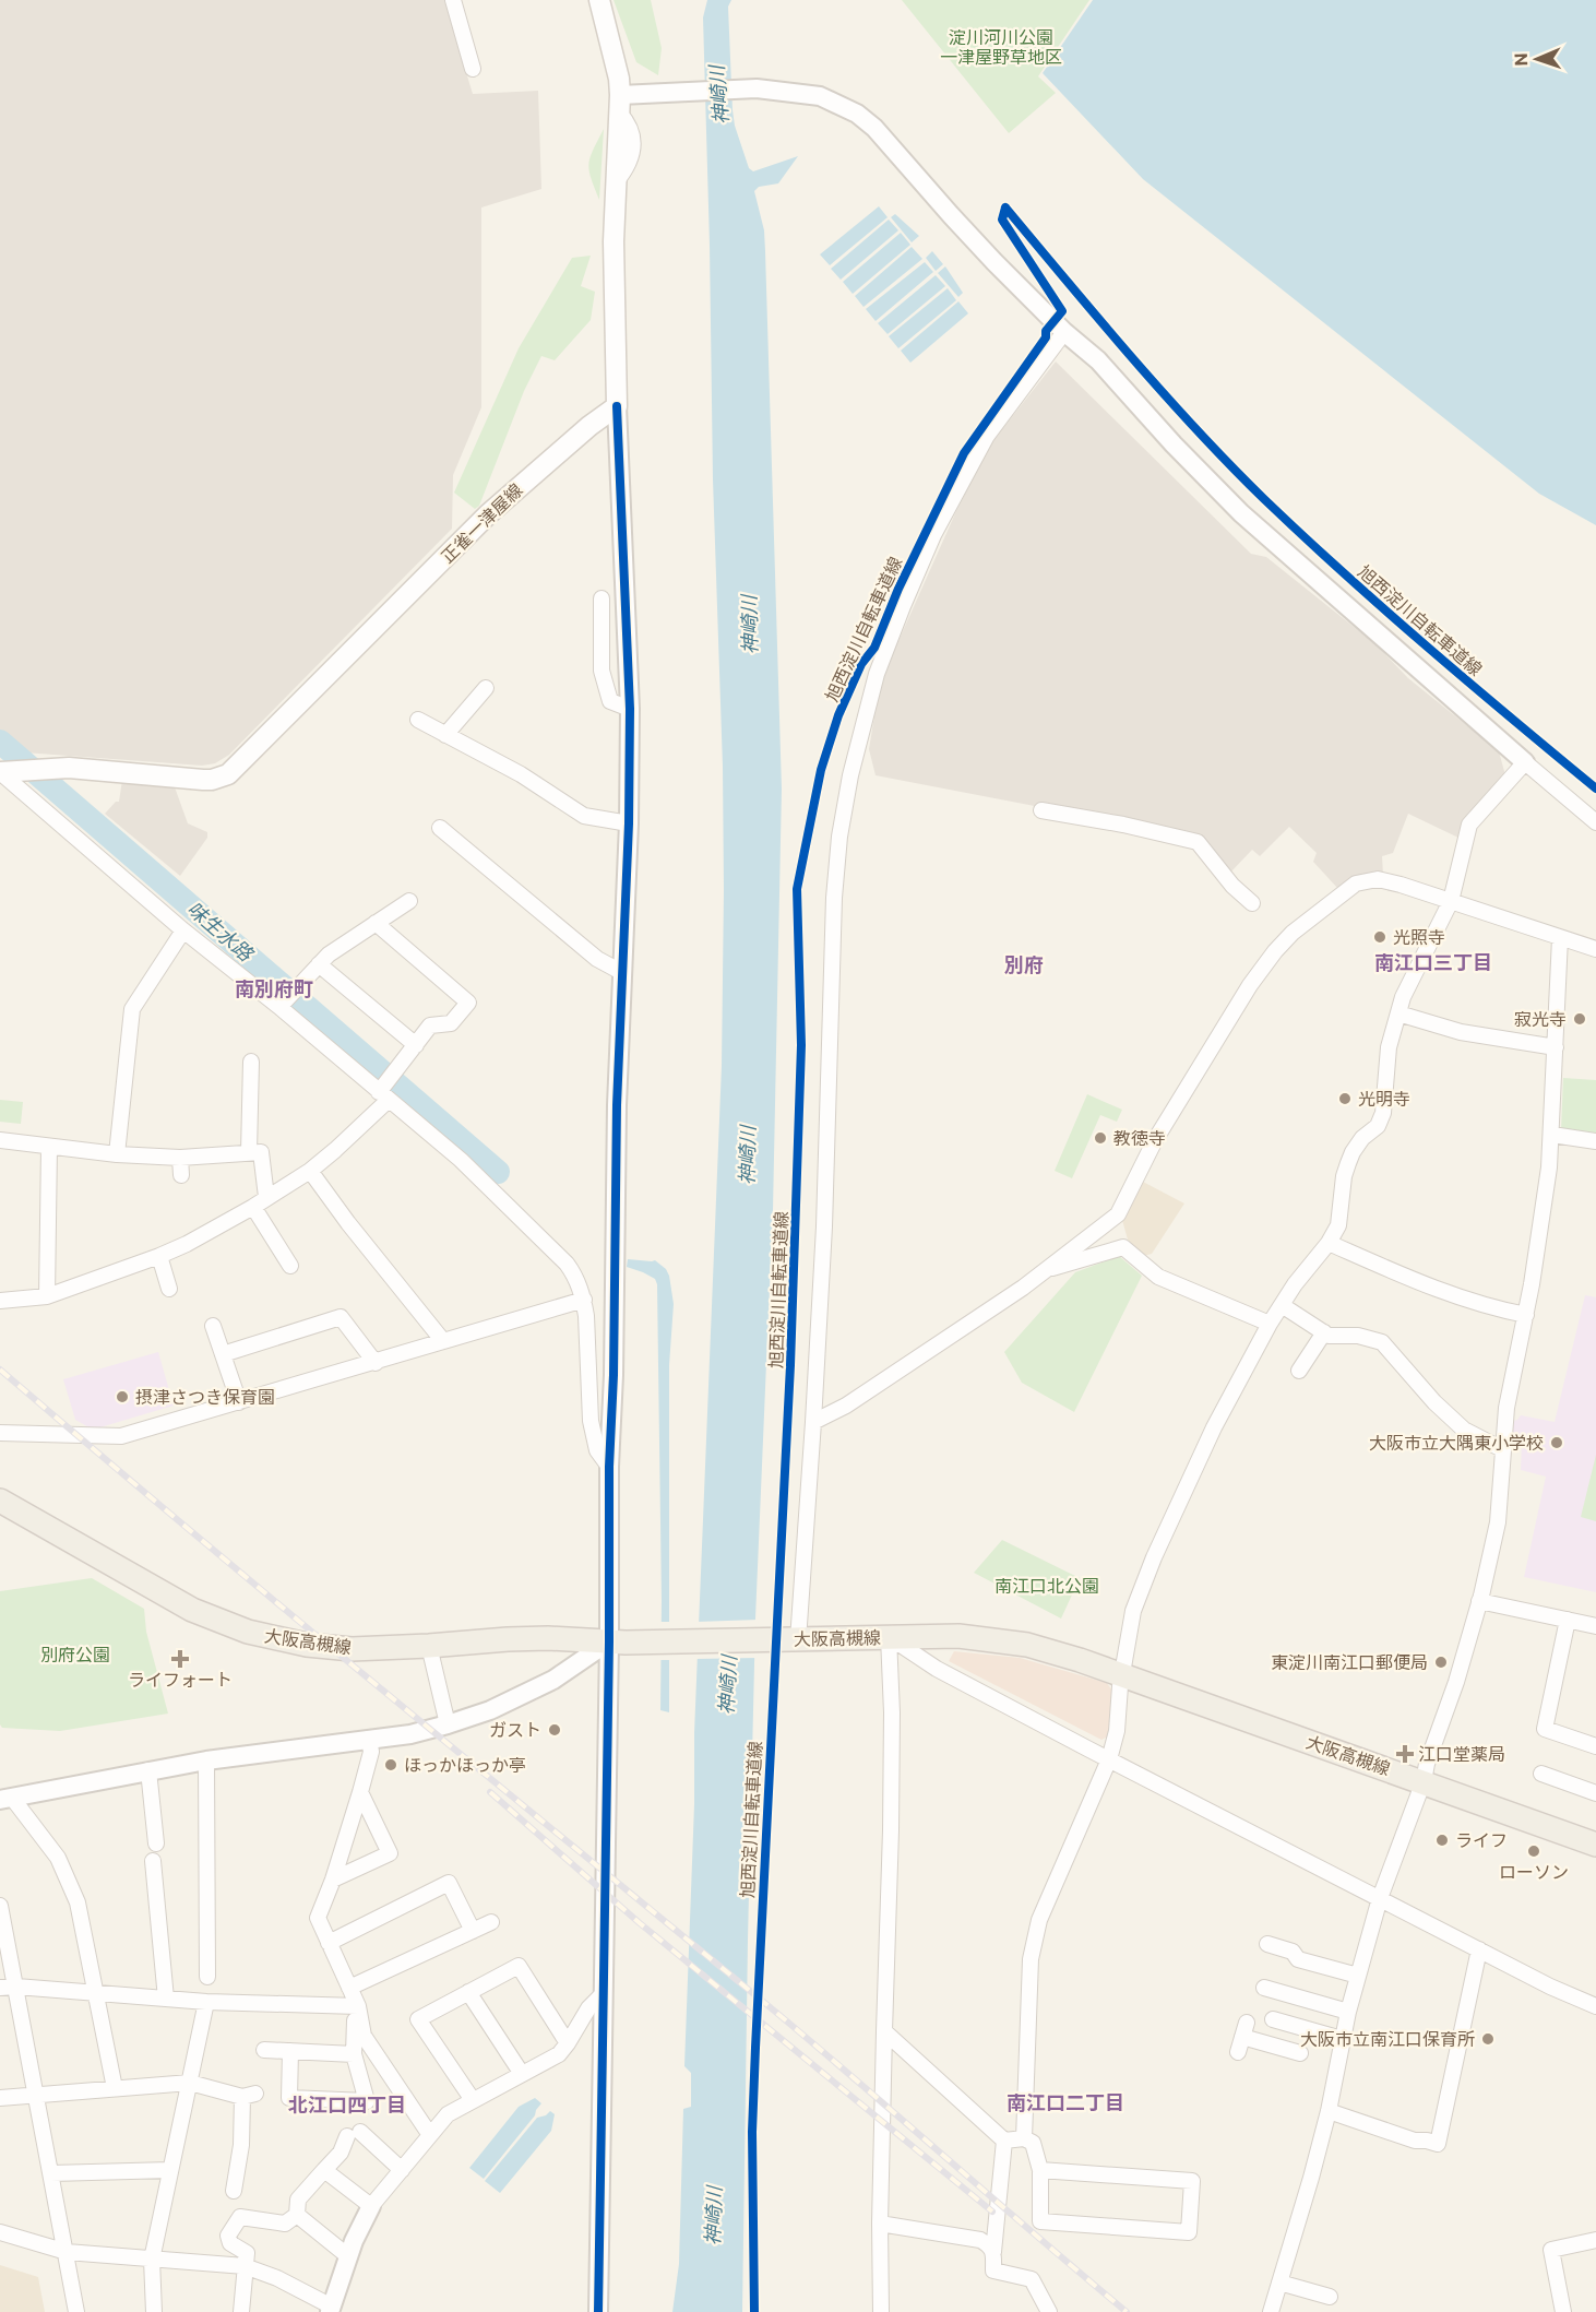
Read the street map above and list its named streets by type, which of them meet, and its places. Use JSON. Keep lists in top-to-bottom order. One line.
{"streets":{"main road":["正雀一津屋線","大阪高槻線"],"cycle path":["旭西淀川自転車道線"]},"districts":["南江口三丁目","別府","南別府町","南江口二丁目","北江口四丁目"],"water":["神崎川","味生水路"],"parks":["淀川河川公園 一津屋野草地区","南江口北公園","別府公園"],"places":{"other":["光照寺","寂光寺","光明寺","教徳寺","摂津さつき保育園","大阪市立大隅東小学校","東淀川南江口郵便局","ガスト","ほっかほっか亭","ライフ","ローソン","大阪市立南江口保育所"],"health":["ライフォート","江口堂薬局"]},"north":"left"}
